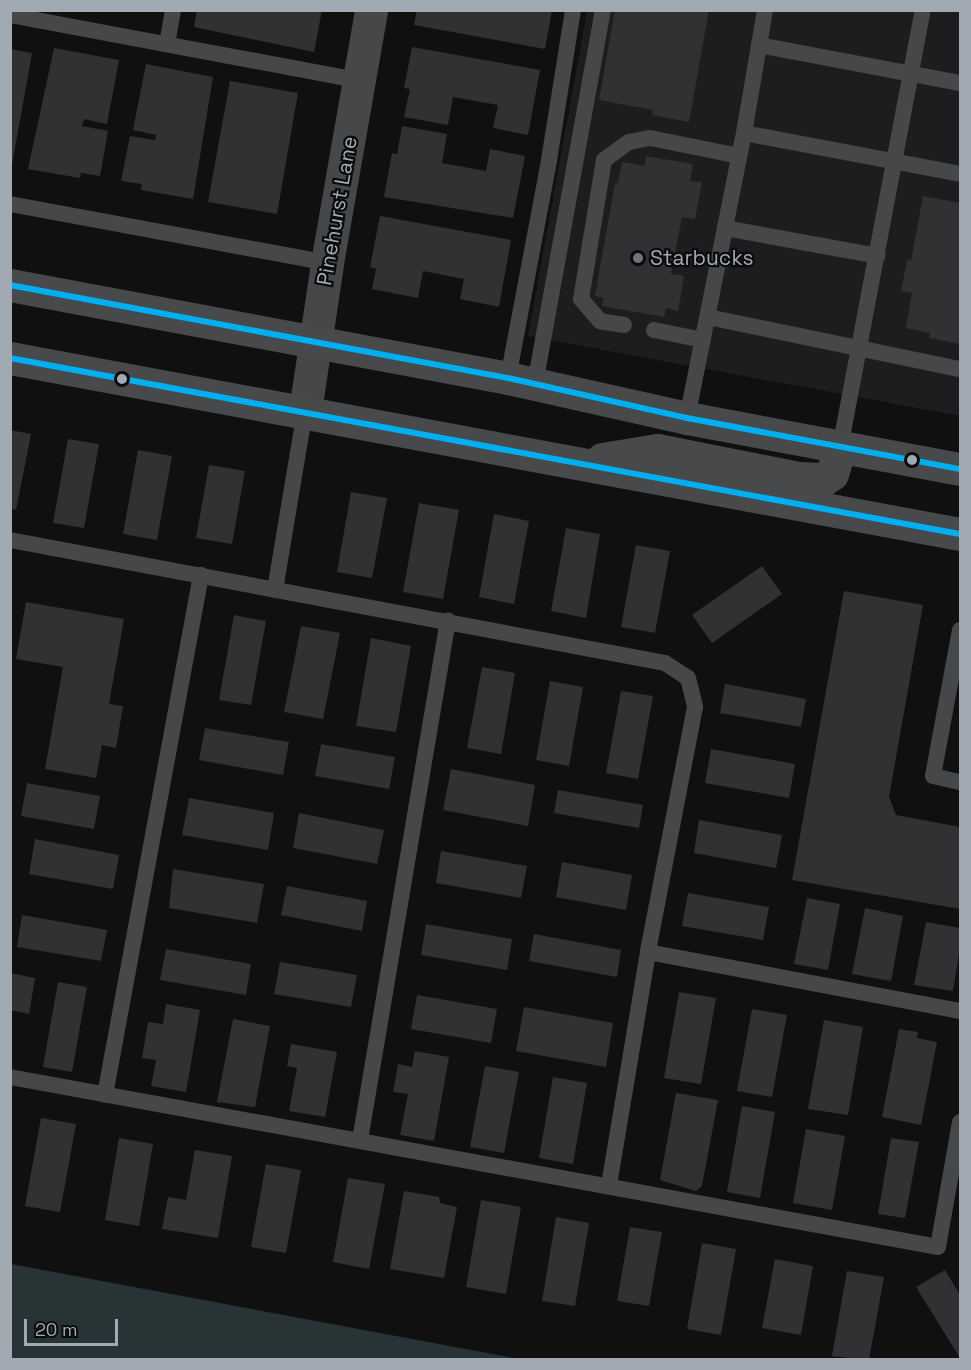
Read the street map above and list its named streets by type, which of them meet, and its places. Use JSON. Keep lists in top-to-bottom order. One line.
{"streets":{"street":["Pinehurst Lane"]},"places":["Starbucks"],"scale_bar":"20 m"}
